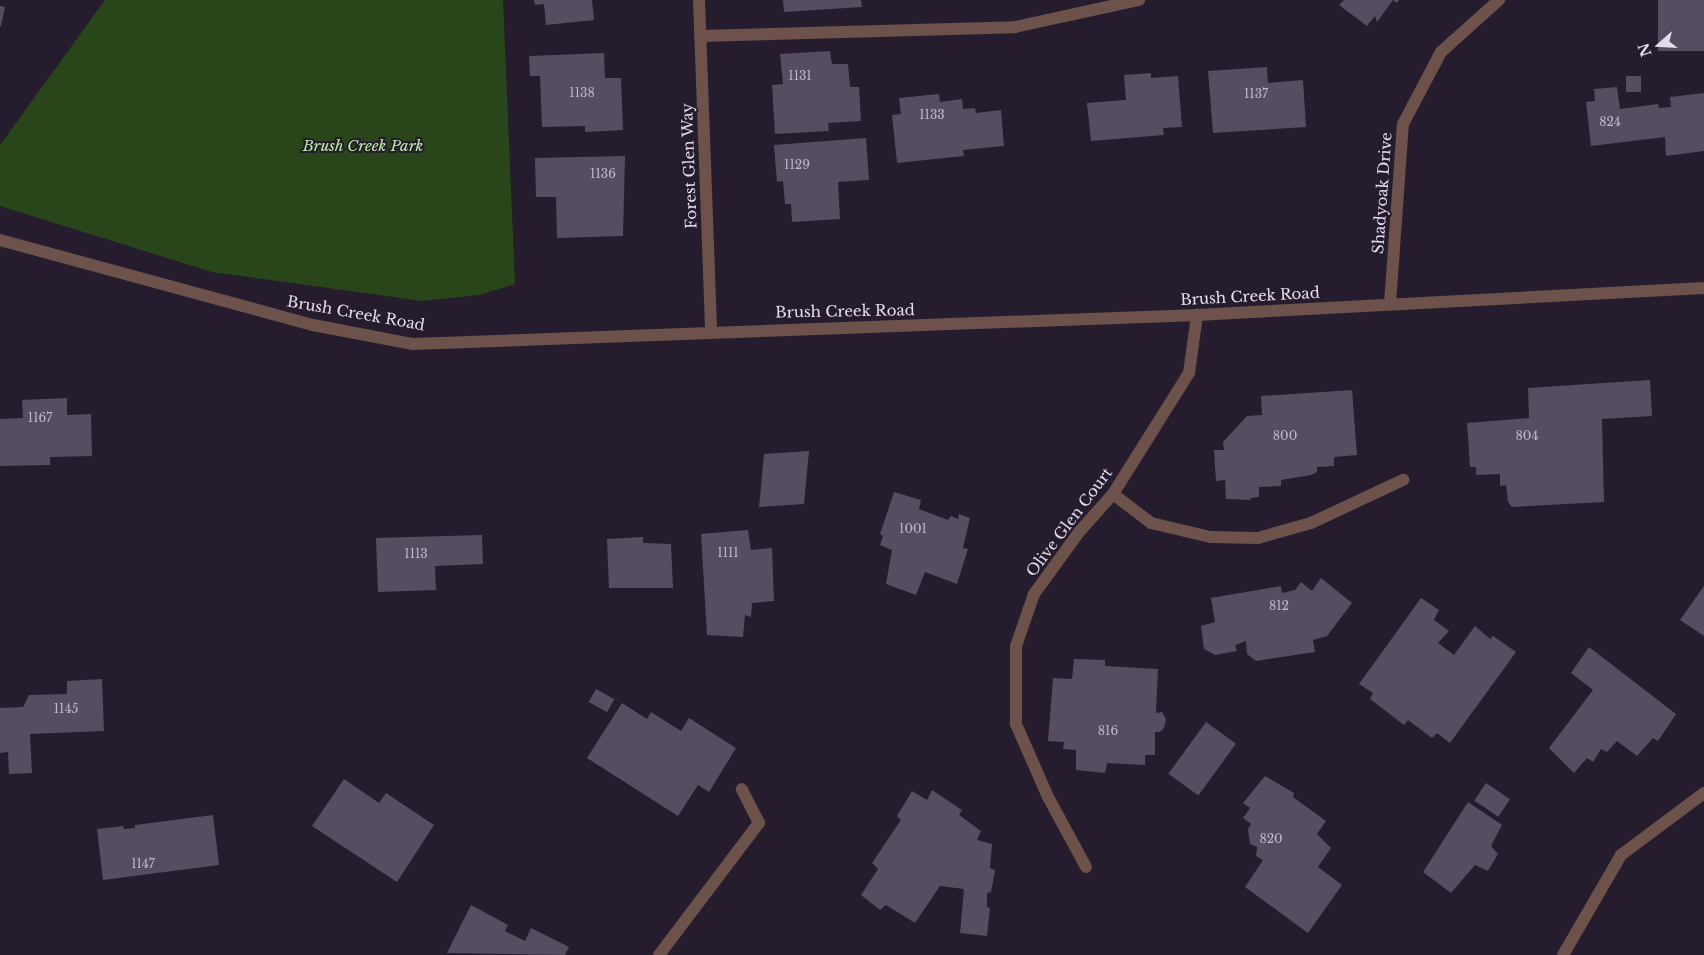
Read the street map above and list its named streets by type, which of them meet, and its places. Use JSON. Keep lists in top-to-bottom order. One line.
{"streets":{"street":["Forest Glen Way","Shadyoak Drive","Brush Creek Road","Olive Glen Court"]},"crossings":[["Forest Glen Way","Brush Creek Road"],["Shadyoak Drive","Brush Creek Road"],["Brush Creek Road","Olive Glen Court"]],"parks":["Brush Creek Park"],"house_numbers":["1131","1138","1137","1133","824","1129","1136","1167","800","804","1001","1111","1113","812","1145","816","820","1147"],"north":"left"}
